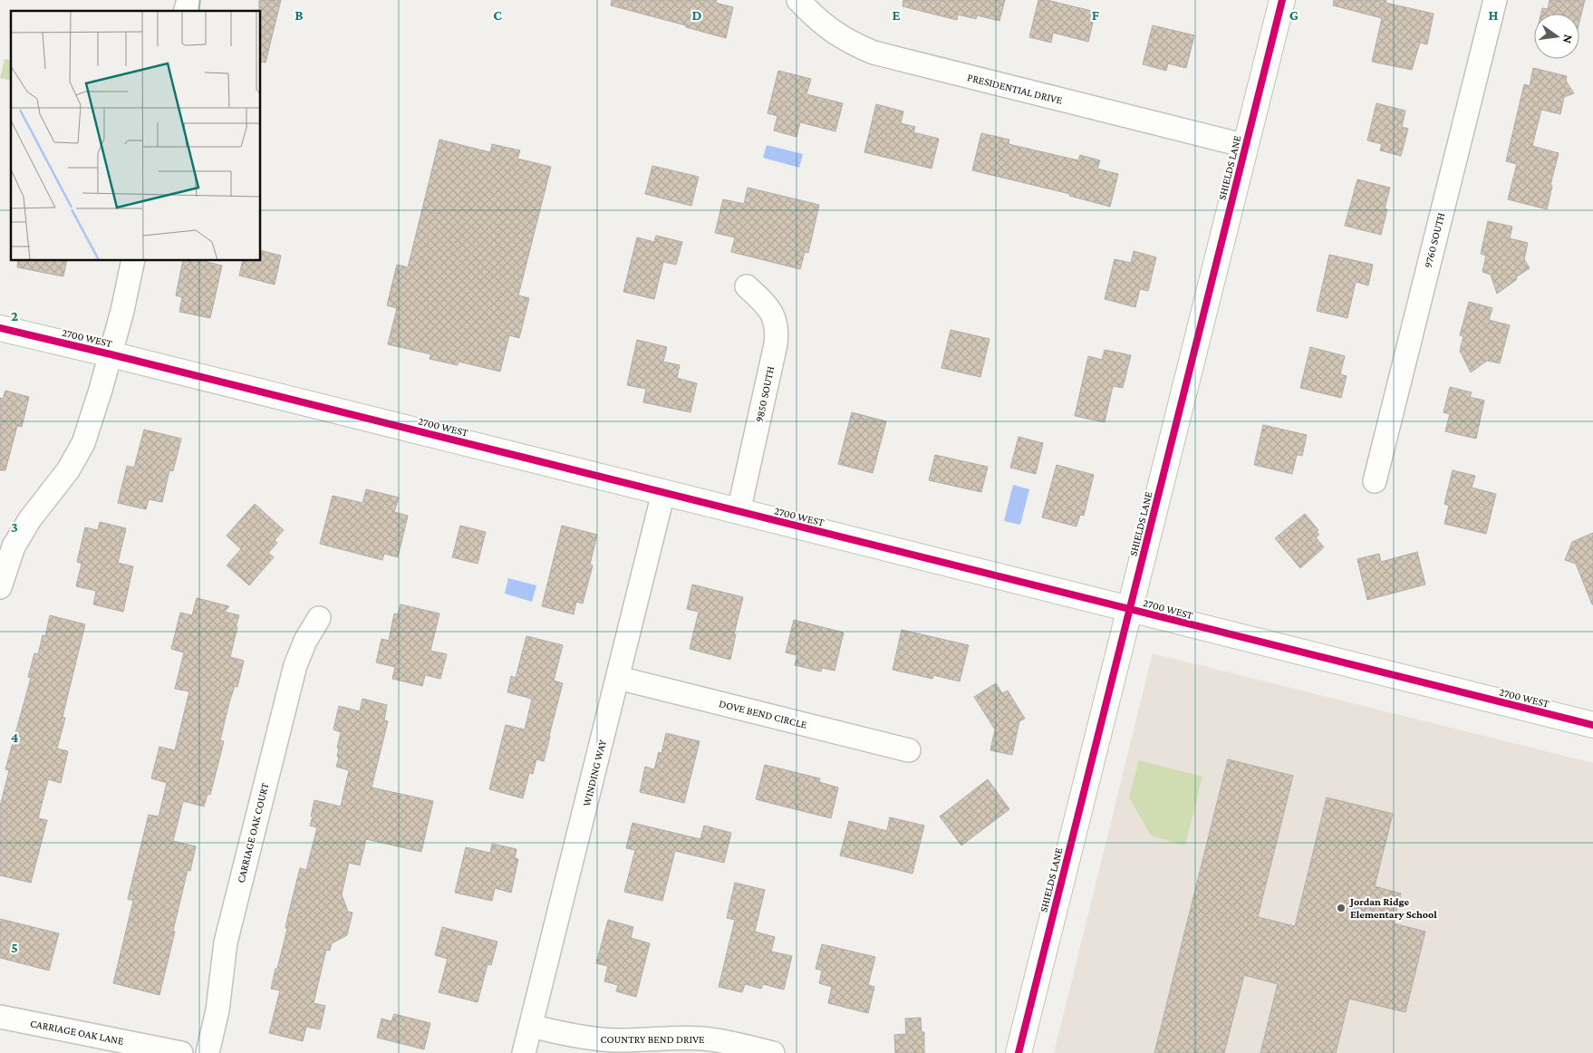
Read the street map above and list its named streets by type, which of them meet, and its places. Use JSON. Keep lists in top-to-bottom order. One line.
{"streets":{"main road":["SHIELDS LANE","2700 WEST"],"street":["PRESIDENTIAL DRIVE","9760 SOUTH","9850 SOUTH","DOVE BEND CIRCLE","WINDING WAY","CARRIAGE OAK COURT","CARRIAGE OAK LANE","COUNTRY BEND DRIVE"]},"crossings":[["PRESIDENTIAL DRIVE","SHIELDS LANE"],["SHIELDS LANE","2700 WEST"],["2700 WEST","9850 SOUTH"],["2700 WEST","WINDING WAY"],["DOVE BEND CIRCLE","WINDING WAY"],["WINDING WAY","COUNTRY BEND DRIVE"]],"places":["Jordan Ridge Elementary School"],"north":"right","grid":{"columns":["B","C","D","E","F","G","H"],"rows":["2","3","4","5"]}}
